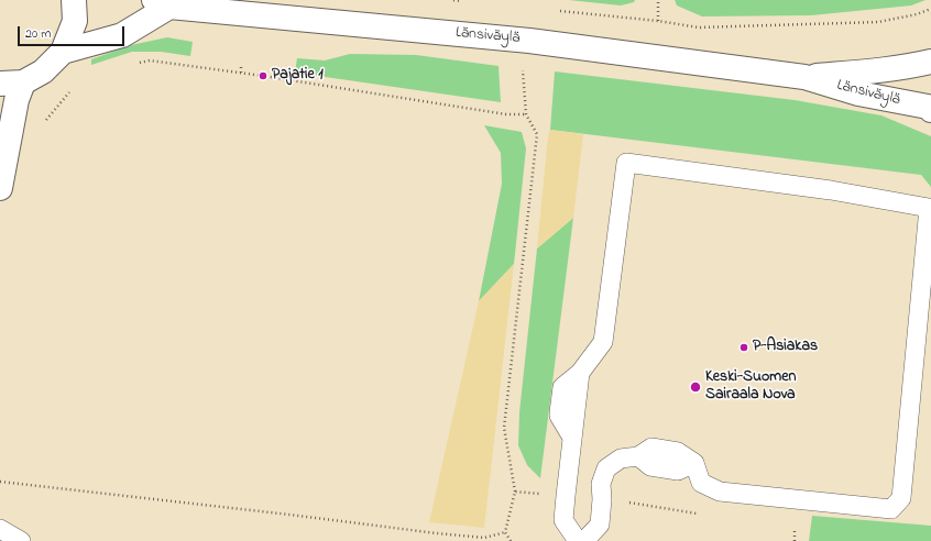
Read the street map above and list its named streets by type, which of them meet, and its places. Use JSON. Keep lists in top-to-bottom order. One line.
{"streets":{"main road":["Länsiväylä"]},"places":["Pajatie 1","P-Asiakas","Keski-Suomen Sairaala Nova"],"scale_bar":"20 m"}
